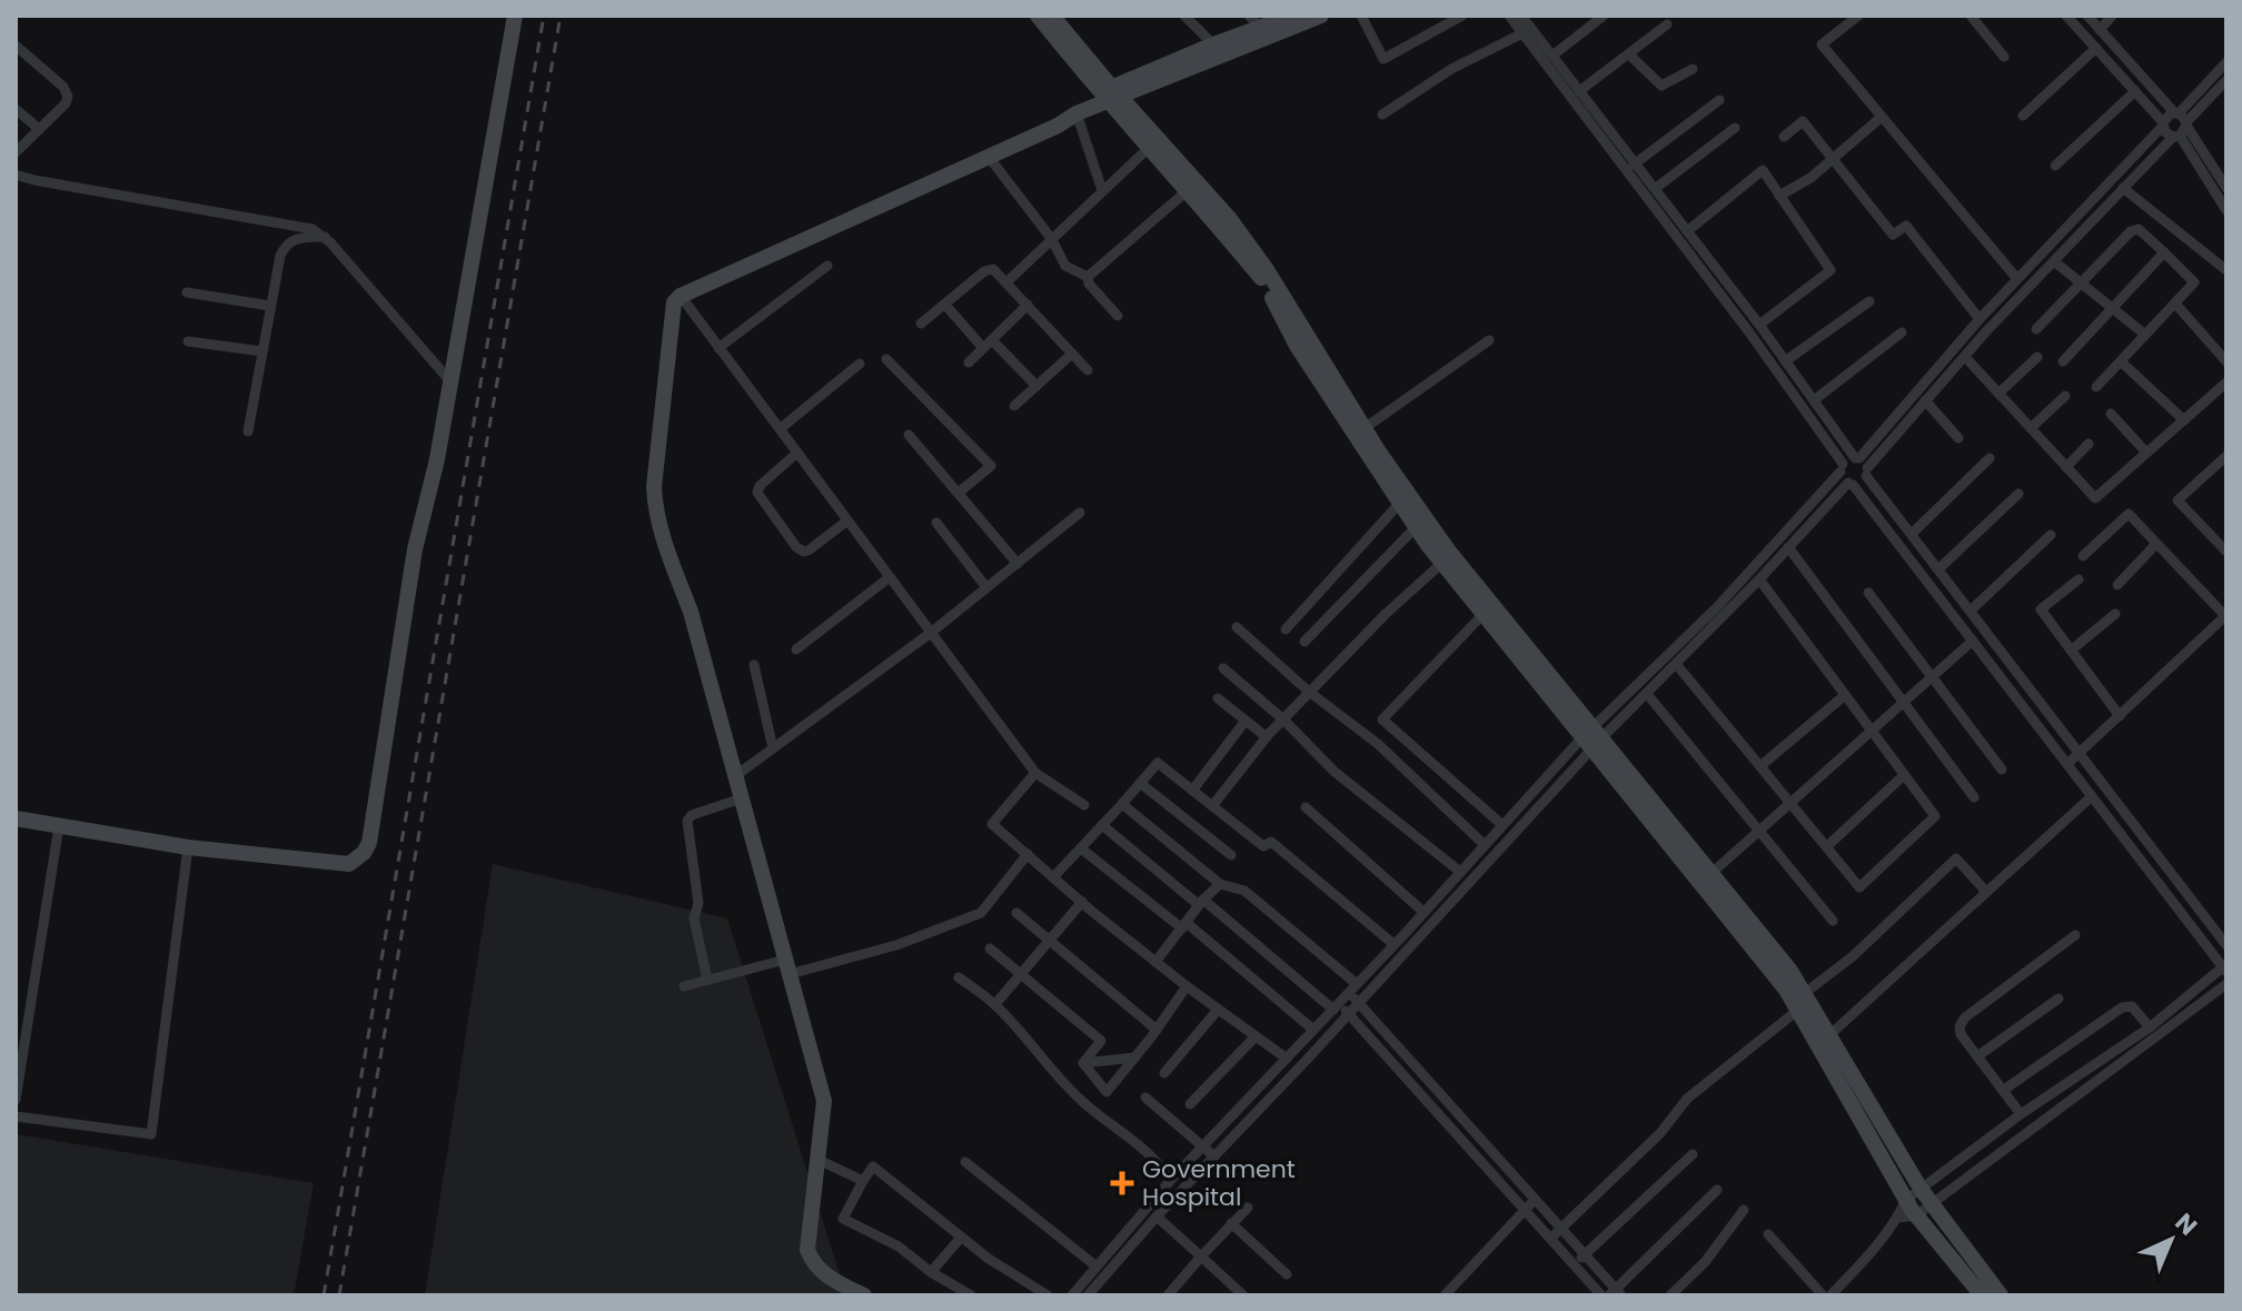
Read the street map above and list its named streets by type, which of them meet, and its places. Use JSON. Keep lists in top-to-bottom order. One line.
{"places":{"health":["Government Hospital"]},"north":"top right"}
